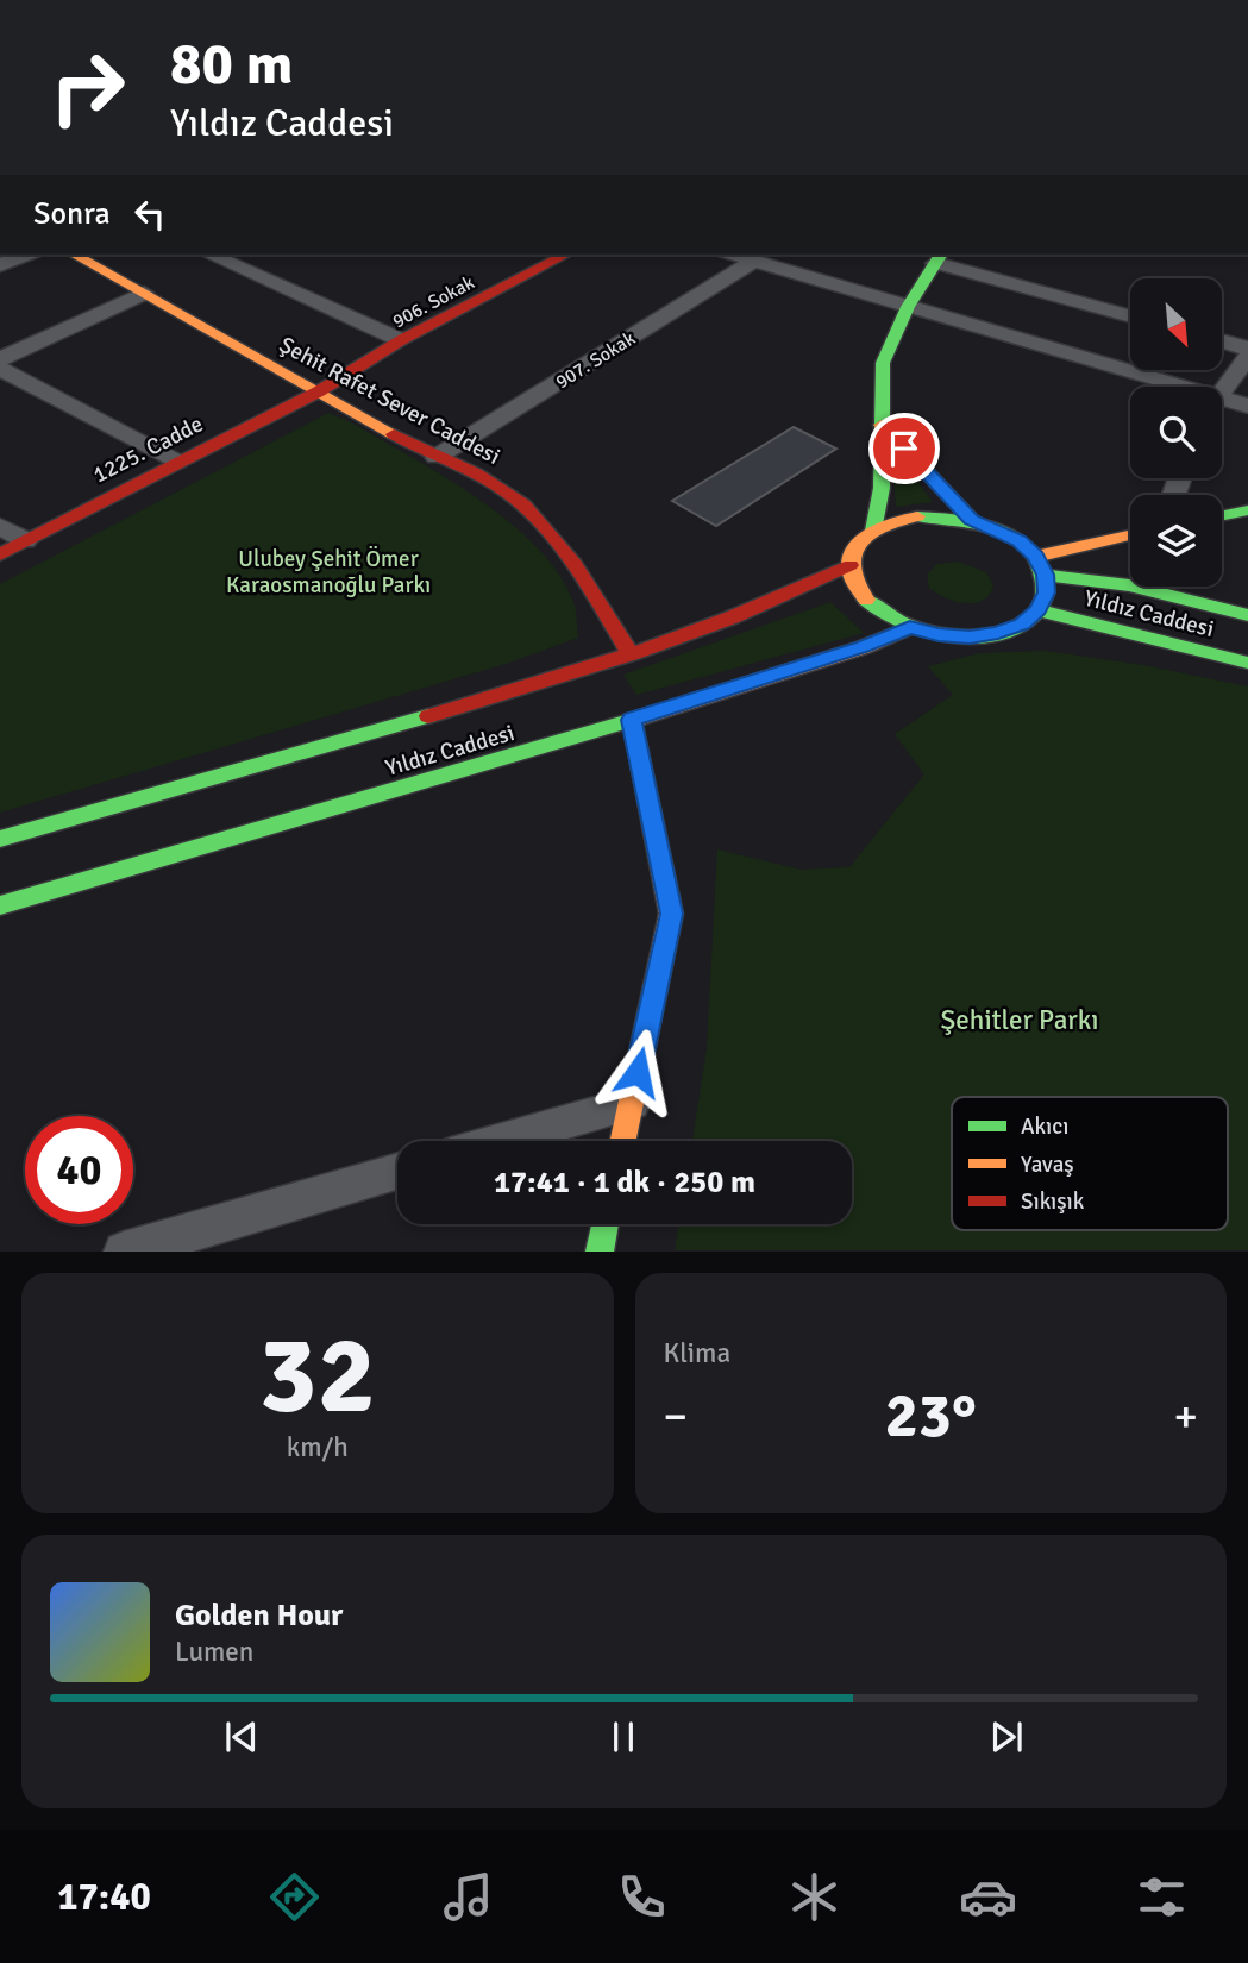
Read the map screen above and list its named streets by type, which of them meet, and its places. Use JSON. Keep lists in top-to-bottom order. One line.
{"streets":{"main road":["906. Sokak","Şehit Rafet Sever Caddesi","1225. Cadde","Yıldız Caddesi"],"street":["907. Sokak"]},"crossings":[["906. Sokak","Şehit Rafet Sever Caddesi"],["906. Sokak","1225. Cadde"],["907. Sokak","Şehit Rafet Sever Caddesi"],["Şehit Rafet Sever Caddesi","1225. Cadde"],["Şehit Rafet Sever Caddesi","Yıldız Caddesi"]],"parks":["Ulubey Şehit Ömer Karaosmanoğlu Parkı","Şehitler Parkı"],"legend":["Akıcı","Yavaş","Sıkışık"],"north":"bottom right","page":{"turn":["80 m","Yıldız Caddesi"],"then":"Sonra","limit":"40","trip":"17:41 · 1 dk · 250 m","tile":[["32","km/h"],"Klima"],"heat":["−","23°","+"],"song":["Golden Hour","Lumen"],"tabs":"17:40"}}
